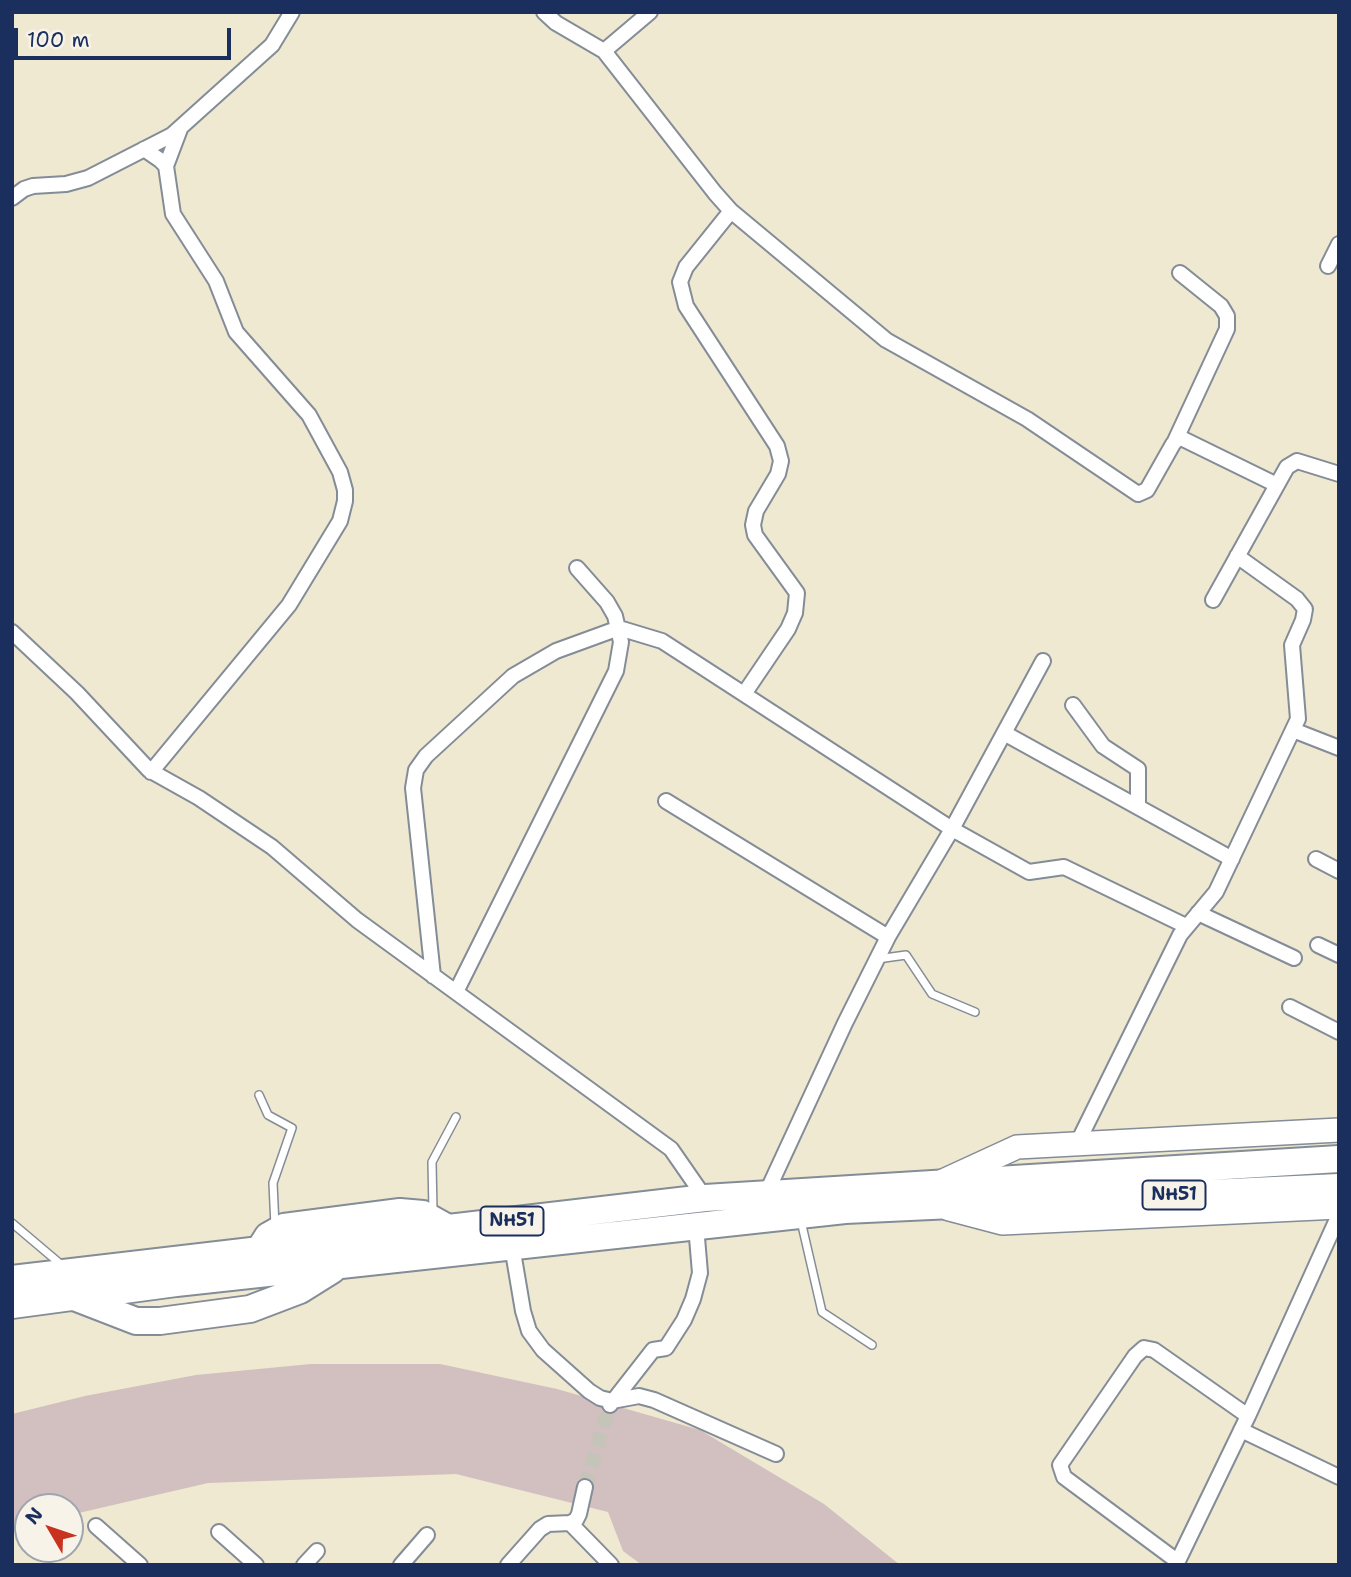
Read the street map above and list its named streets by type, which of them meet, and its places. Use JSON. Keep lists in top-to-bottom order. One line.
{"streets":{"highway":["NH51"]},"scale_bar":"100 m","north":"top left"}
